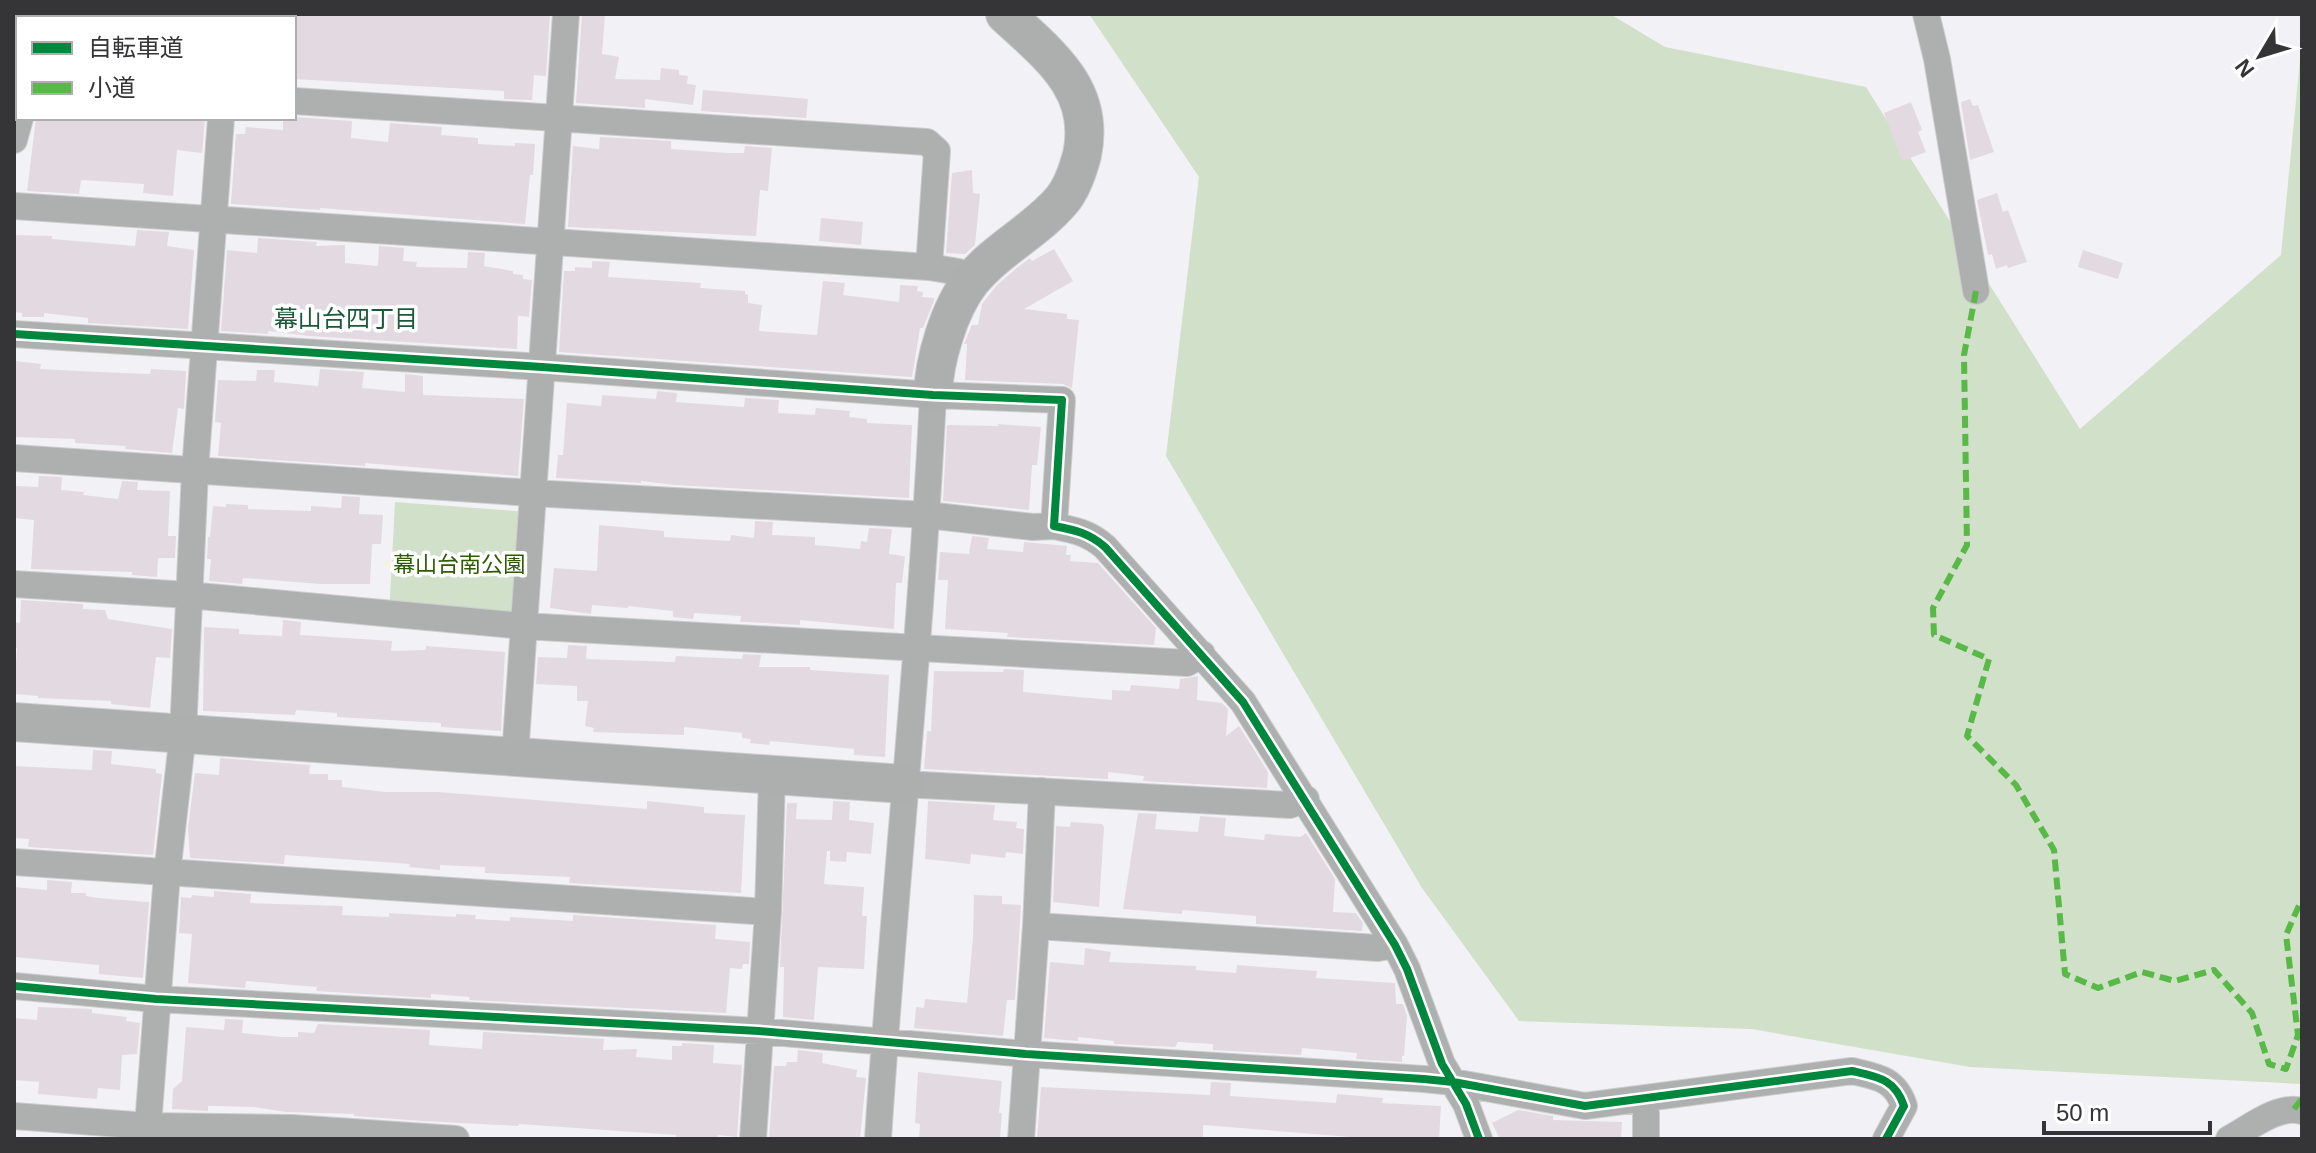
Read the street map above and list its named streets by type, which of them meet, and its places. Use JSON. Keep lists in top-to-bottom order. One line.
{"districts":["幕山台四丁目"],"parks":["幕山台南公園"],"legend":["自転車道","小道"],"scale_bar":"50 m","north":"bottom left"}
